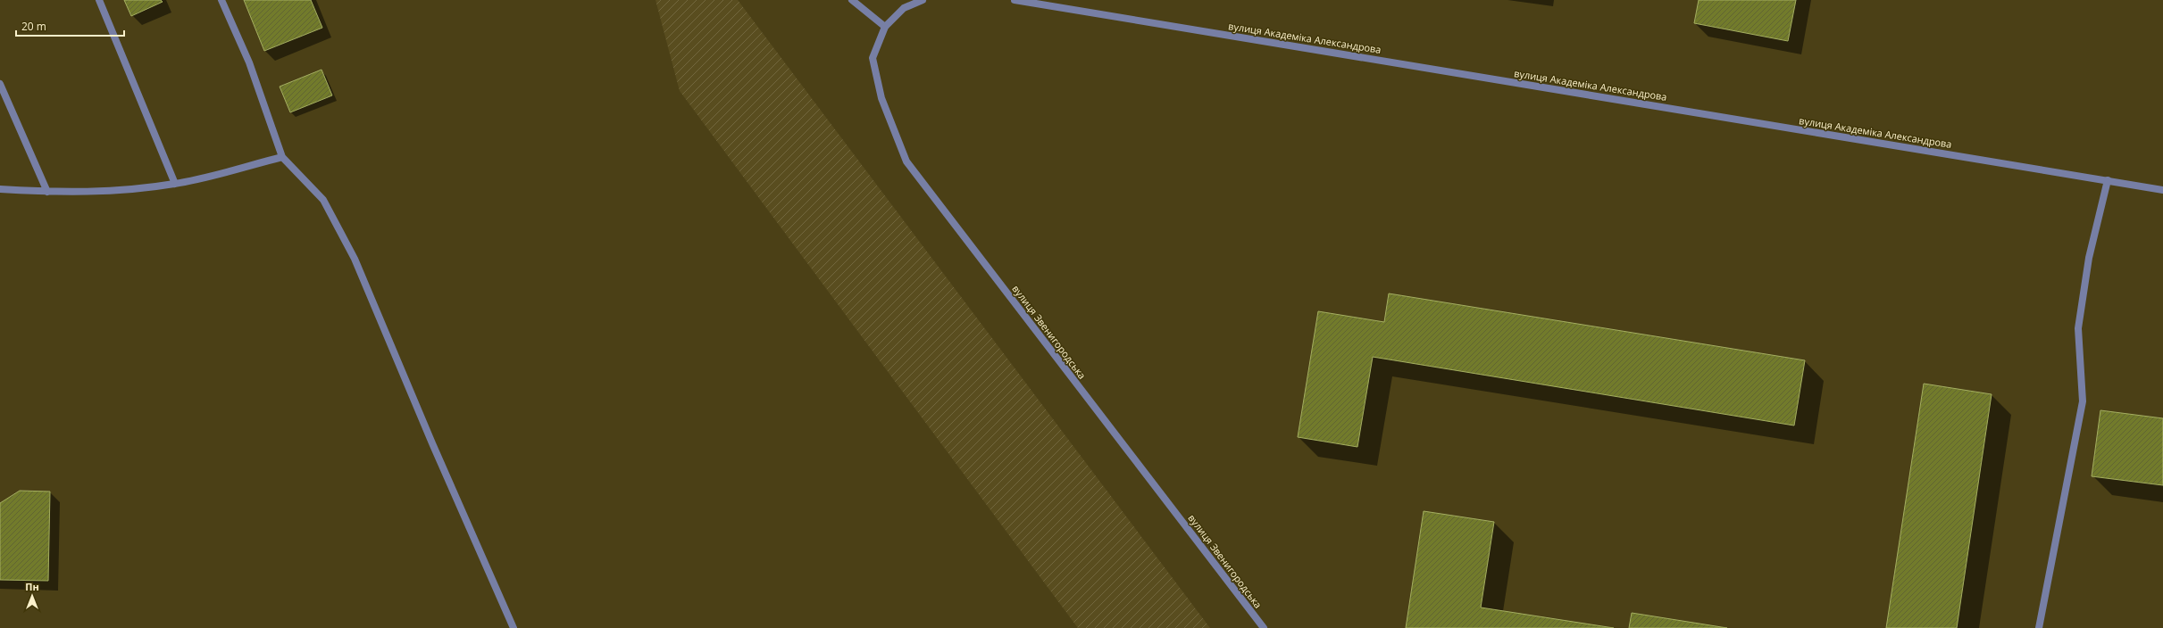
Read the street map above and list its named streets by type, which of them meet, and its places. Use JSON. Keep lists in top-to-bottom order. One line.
{"streets":{"street":["вулиця Академіка Александрова","вулиця Звенигородська"]},"scale_bar":"20 m","north":"top"}
